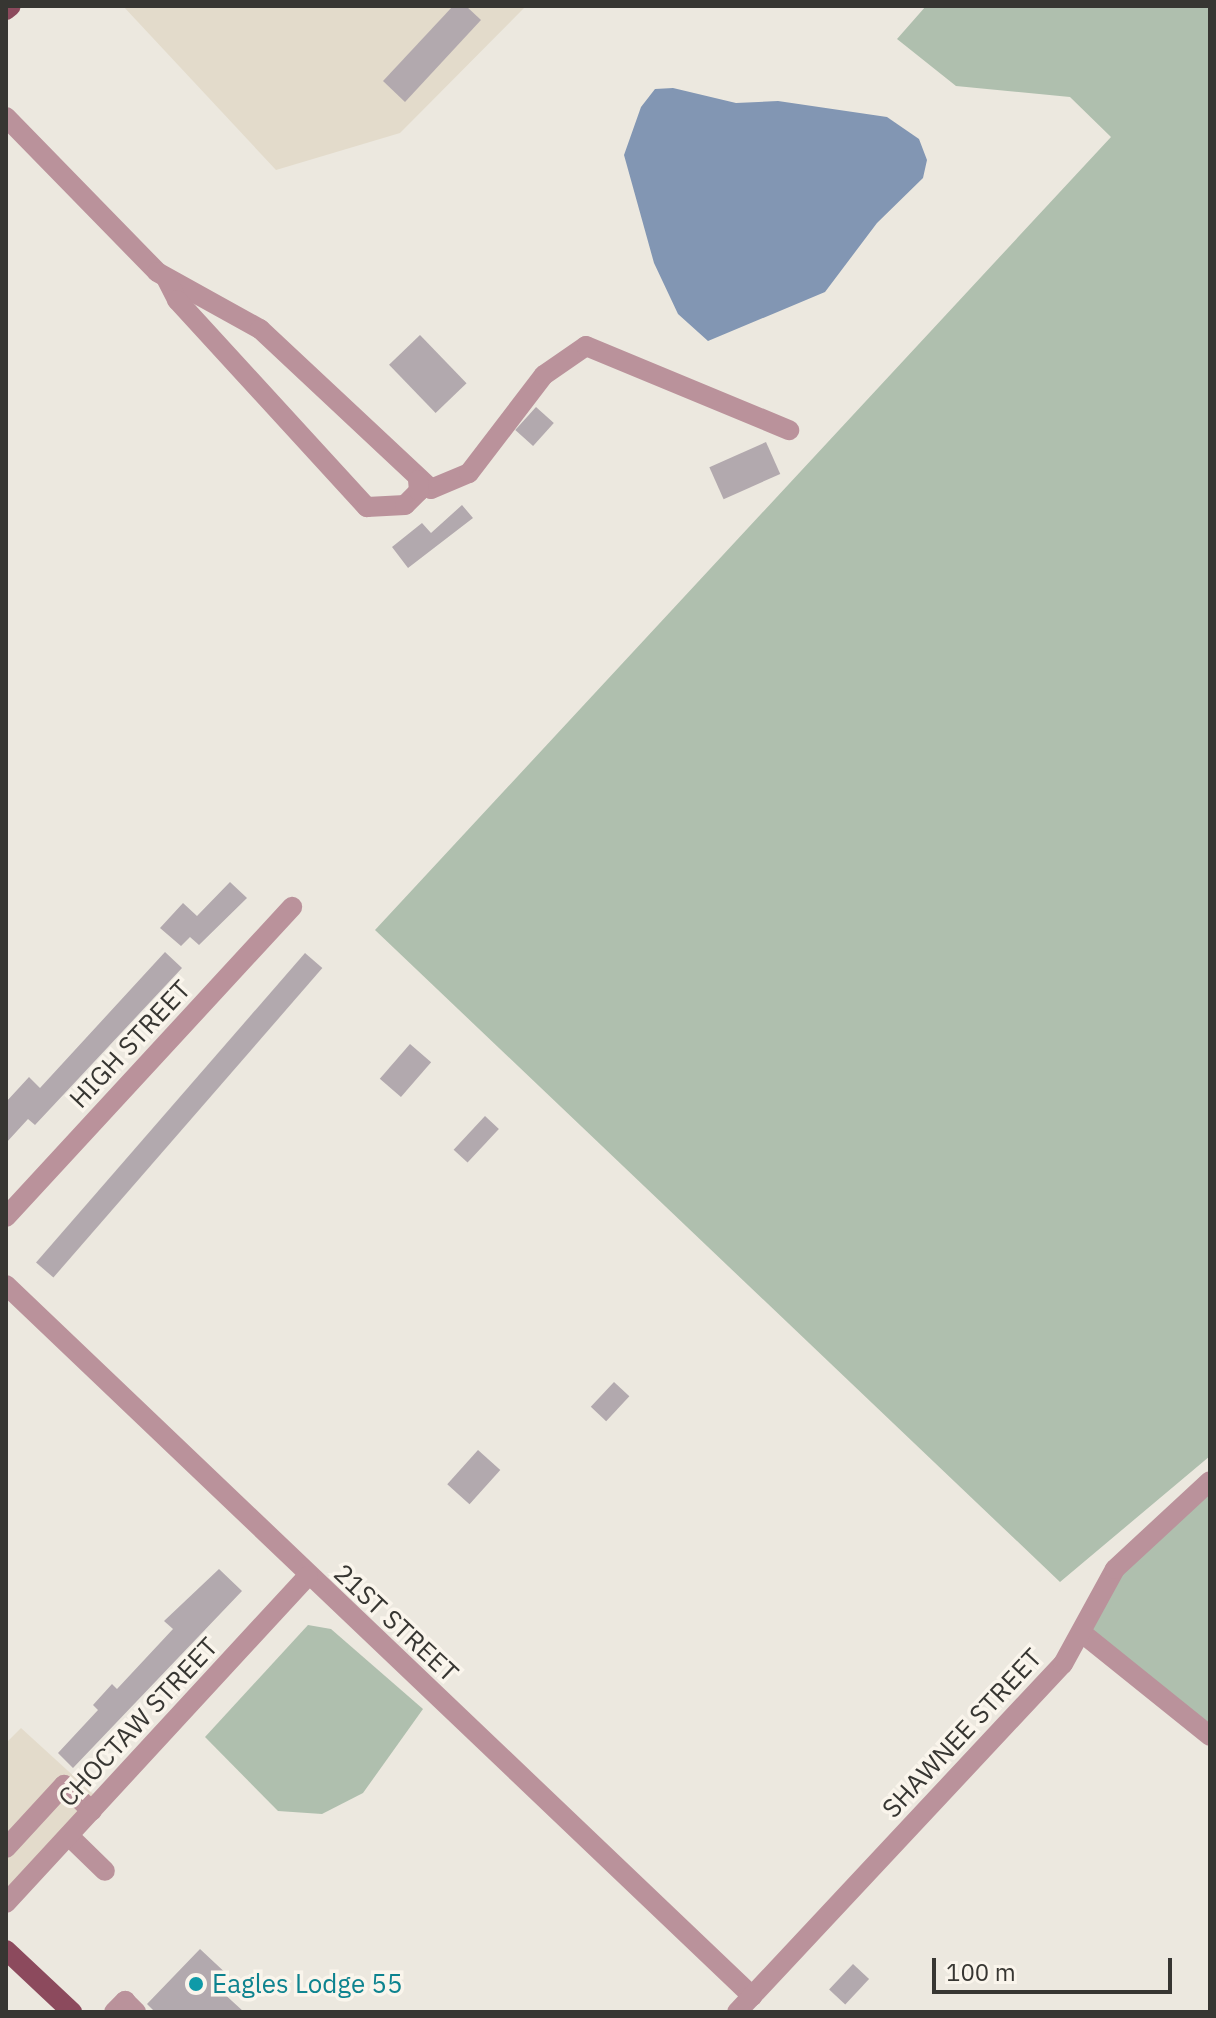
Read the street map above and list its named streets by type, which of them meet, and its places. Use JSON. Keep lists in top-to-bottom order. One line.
{"streets":{"street":["HIGH STREET","21ST STREET","CHOCTAW STREET","SHAWNEE STREET"]},"crossings":[["21ST STREET","CHOCTAW STREET"],["21ST STREET","SHAWNEE STREET"]],"places":["Eagles Lodge 55"],"scale_bar":"100 m"}
